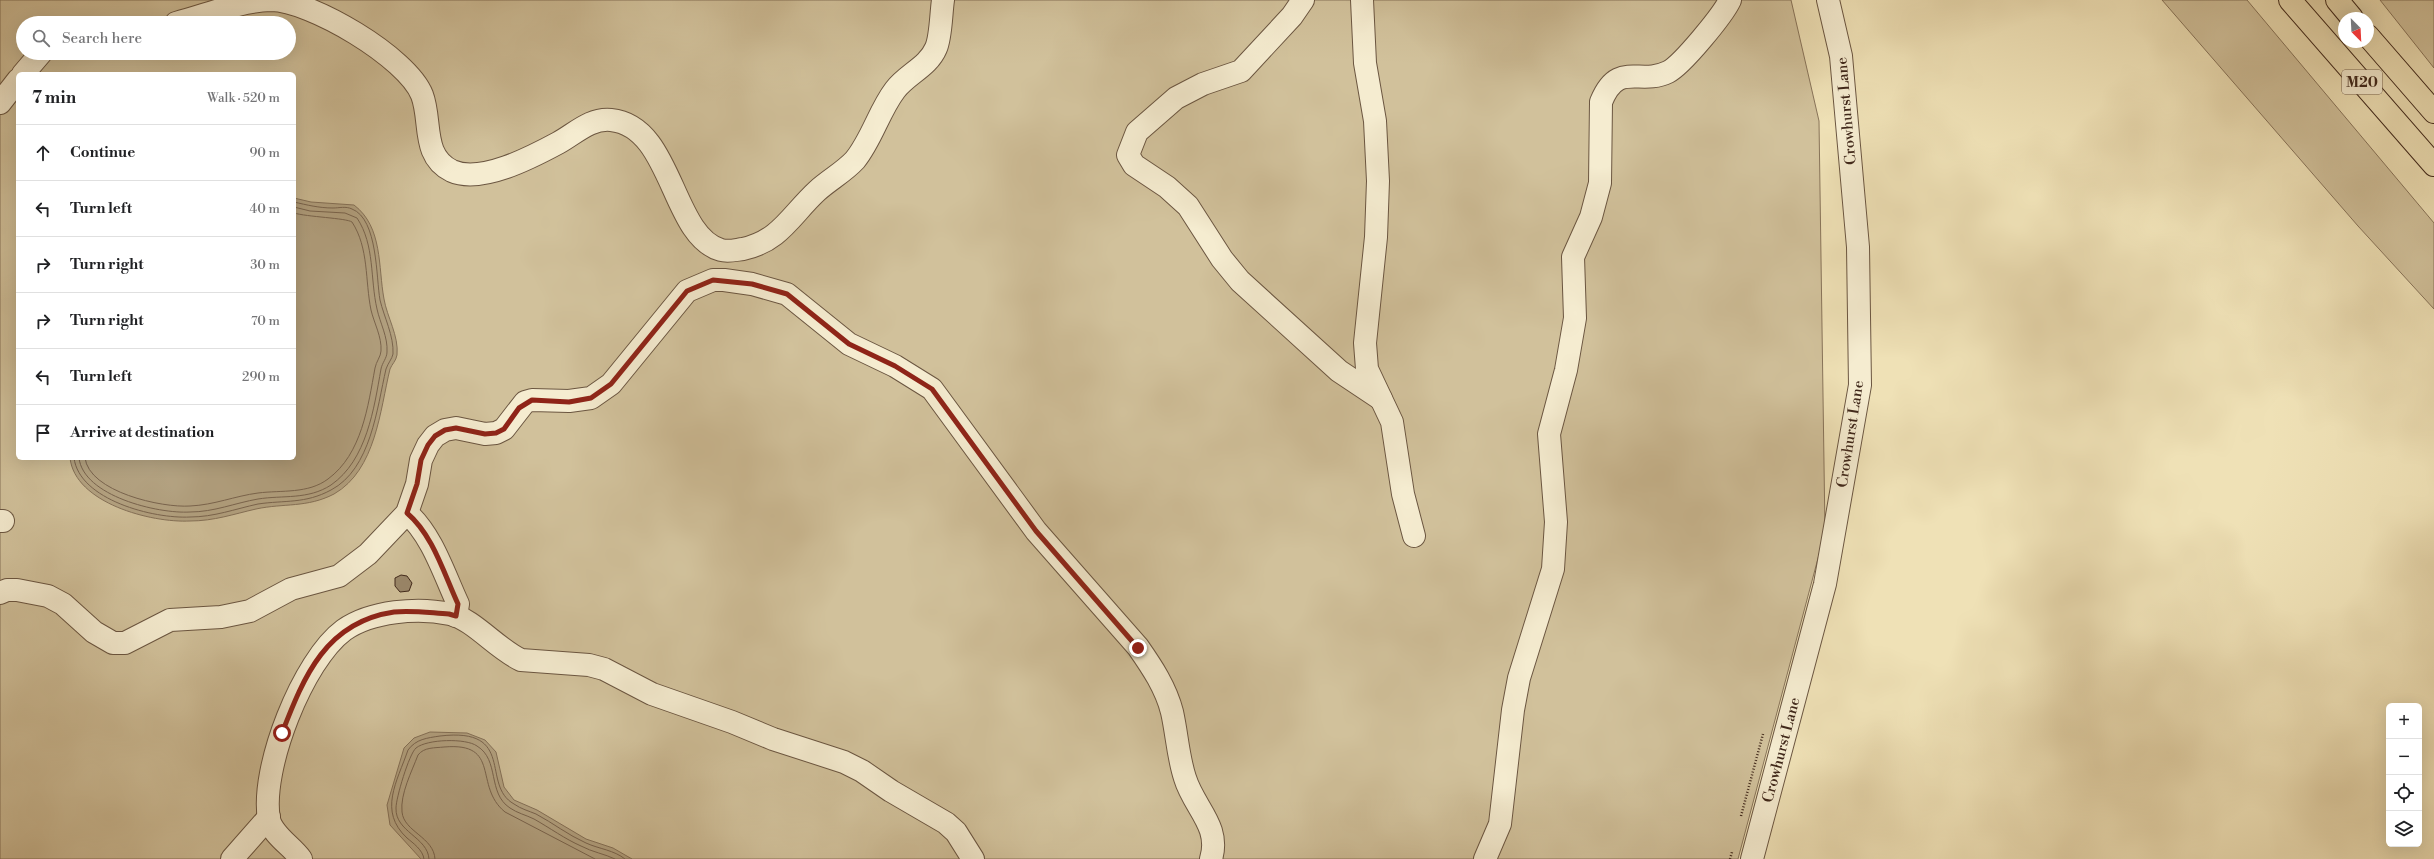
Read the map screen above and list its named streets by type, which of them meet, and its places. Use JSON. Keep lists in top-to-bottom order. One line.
{"streets":{"highway":["M20"],"street":["Crowhurst Lane"]},"north":"bottom right","page":{"search":"Search here","heading":["7 min","Walk · 520 m"],"list":[["Continue","90 m"],["Turn left","40 m"],["Turn right","30 m"],["Turn right","70 m"],["Turn left","290 m"],"Arrive at destination"],"map_buttons":["+","−"]}}
